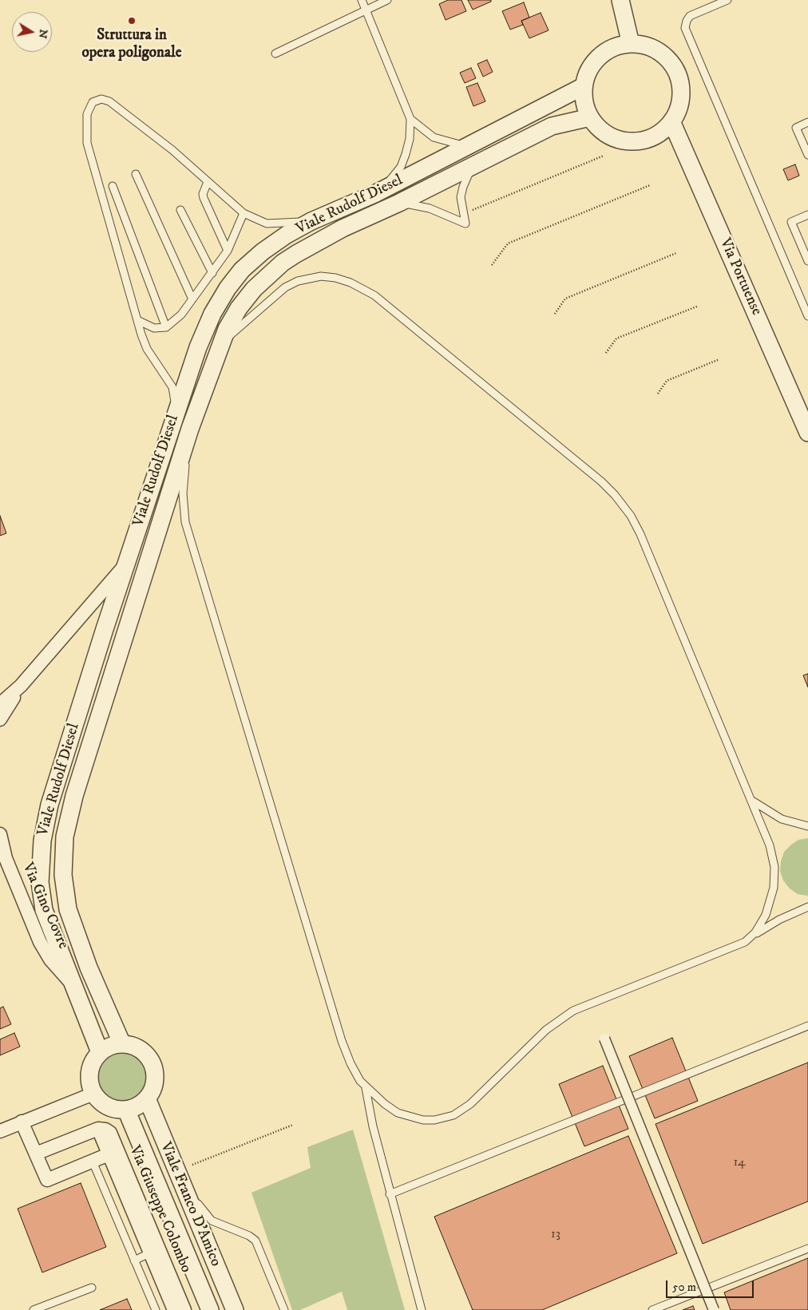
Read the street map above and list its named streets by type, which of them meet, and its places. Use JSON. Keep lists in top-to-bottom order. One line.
{"streets":{"street":["Viale Rudolf Diesel","Via Portuense","Via Gino Covre","Viale Franco D'Amico","Via Giuseppe Colombo"]},"crossings":[["Viale Rudolf Diesel","Via Portuense"],["Viale Rudolf Diesel","Via Gino Covre"],["Viale Rudolf Diesel","Viale Franco D'Amico"]],"places":["Struttura in opera poligonale"],"house_numbers":["14","13"],"scale_bar":"50 m","north":"right"}
